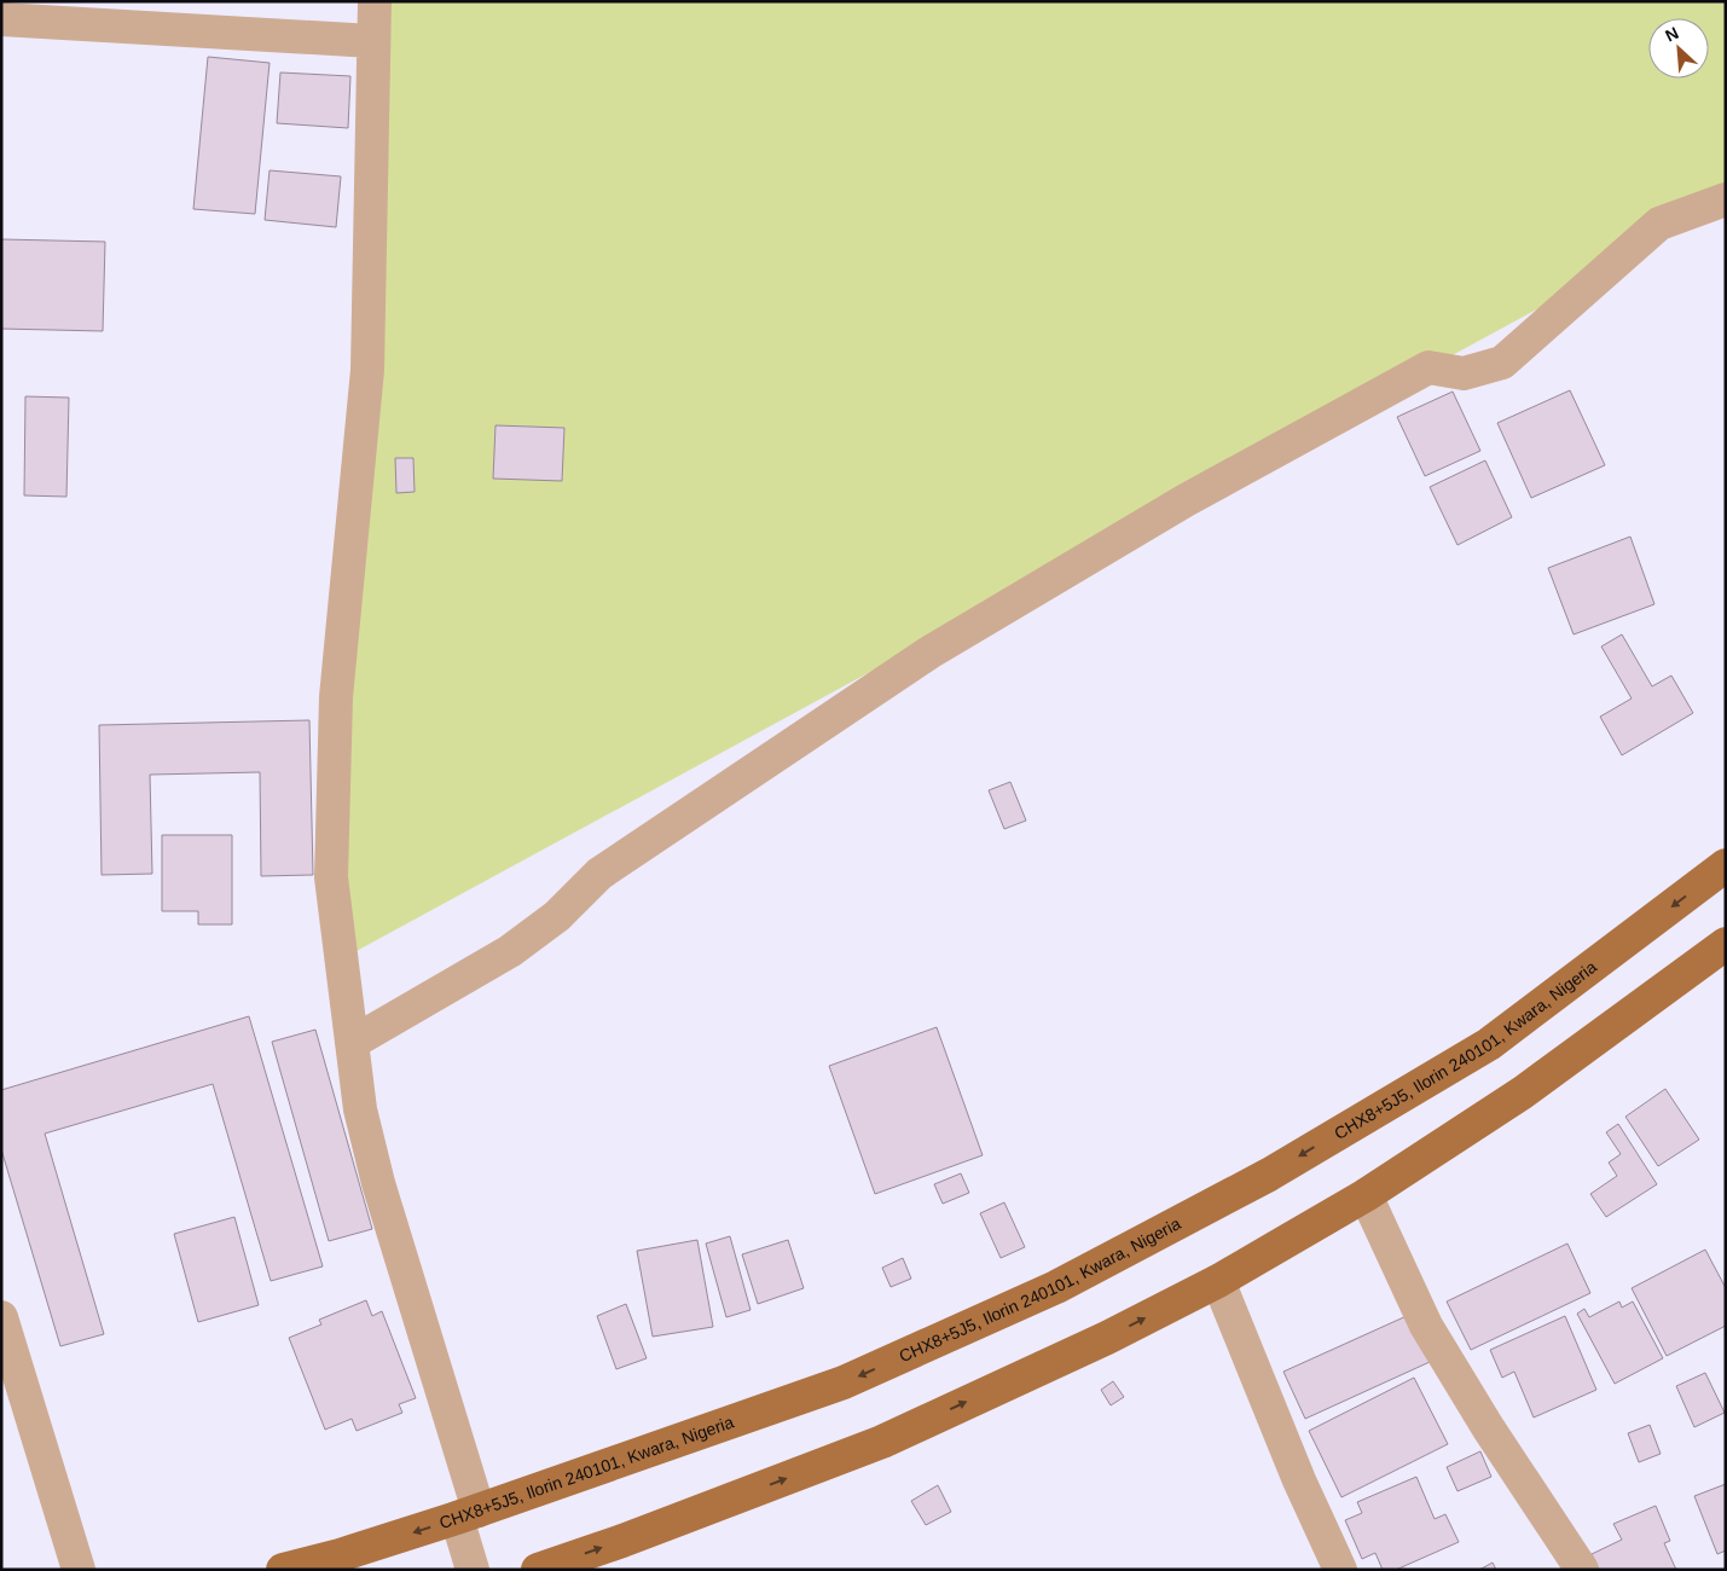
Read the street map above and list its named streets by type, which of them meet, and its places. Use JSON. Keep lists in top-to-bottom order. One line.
{"streets":{"main road":["CHX8+5J5, Ilorin 240101, Kwara, Nigeria"]},"north":"top left"}
